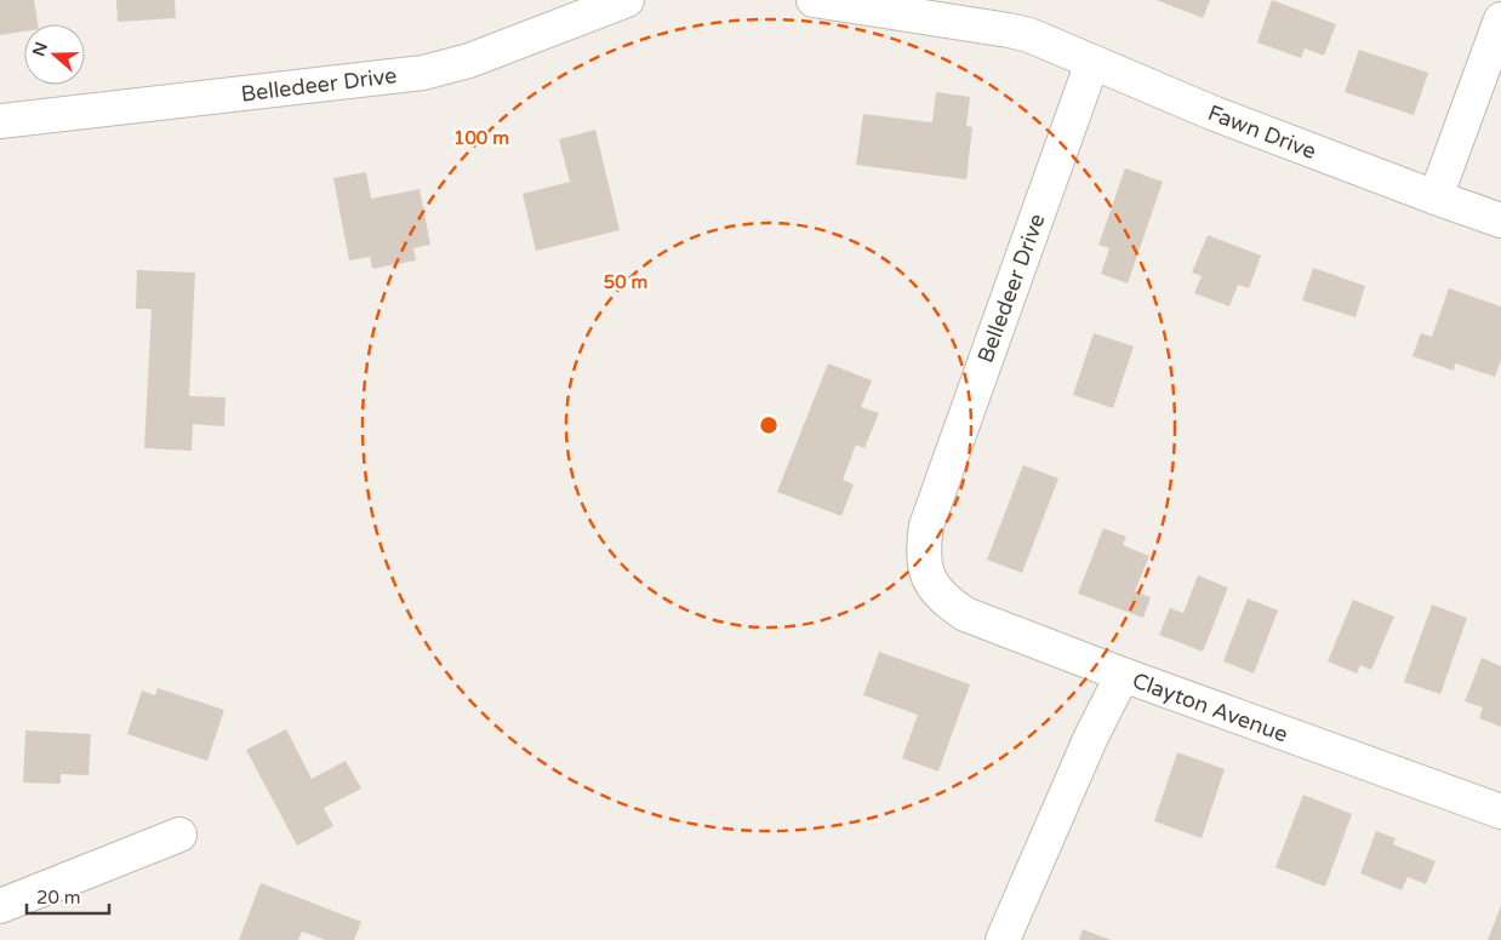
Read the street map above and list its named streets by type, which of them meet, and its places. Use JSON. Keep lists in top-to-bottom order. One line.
{"streets":{"street":["Belledeer Drive","Fawn Drive","Clayton Avenue"]},"crossings":[["Belledeer Drive","Fawn Drive"],["Belledeer Drive","Clayton Avenue"]],"scale_bar":"20 m","north":"left","rings":["100 m","50 m"]}
